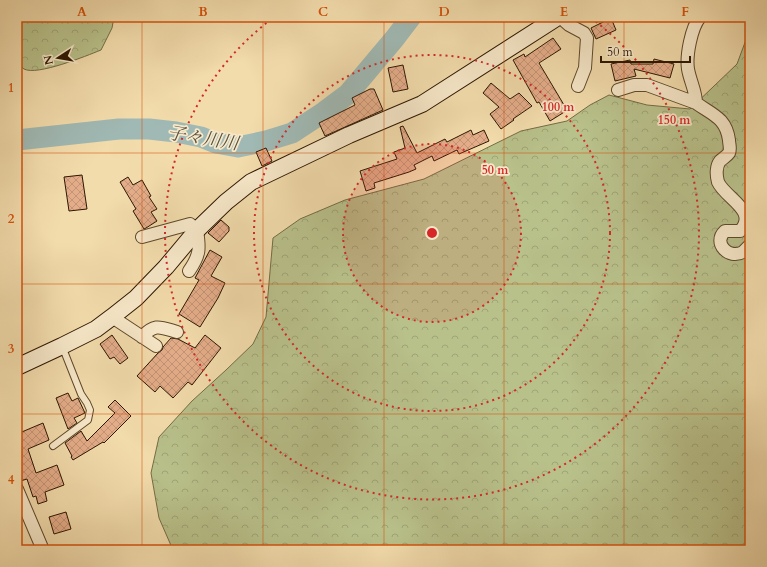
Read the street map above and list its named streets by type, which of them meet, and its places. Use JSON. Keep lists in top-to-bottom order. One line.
{"water":["子々川川"],"scale_bar":"50 m","north":"left","grid":{"columns":["A","B","C","D","E","F"],"rows":["1","2","3","4"]},"rings":["100 m","150 m","50 m"]}
